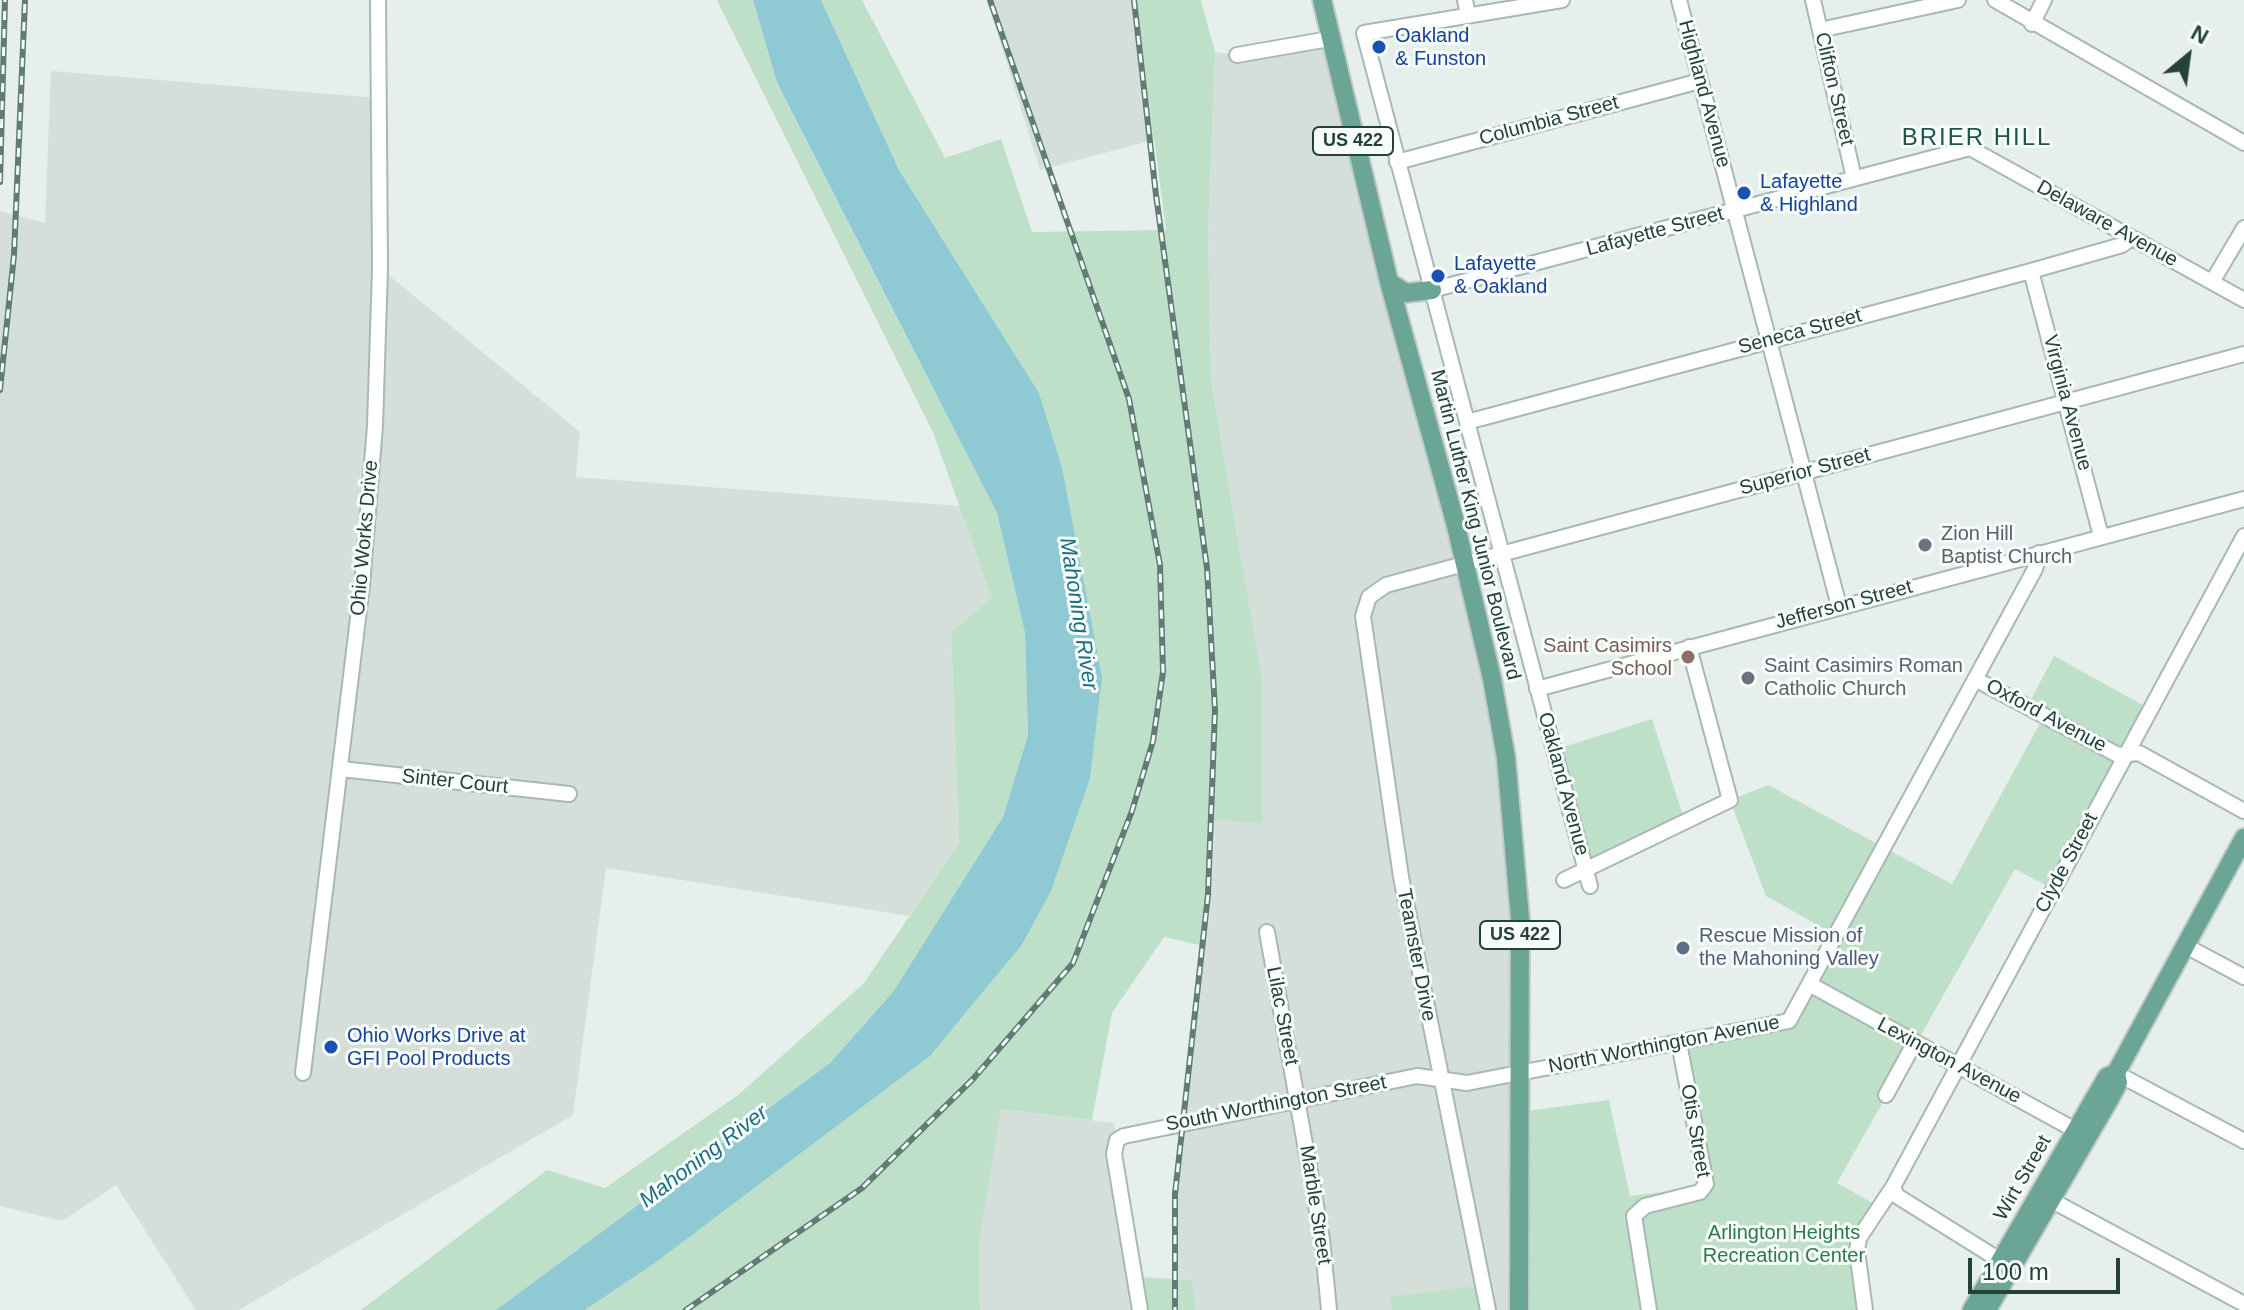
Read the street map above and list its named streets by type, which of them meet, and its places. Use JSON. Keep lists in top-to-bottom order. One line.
{"streets":{"main road":["US 422","Martin Luther King Junior Boulevard","Wirt Street"],"street":["Clifton Street","Highland Avenue","Columbia Street","Delaware Avenue","Lafayette Street","Seneca Street","Virginia Avenue","Superior Street","Ohio Works Drive","Jefferson Street","Oxford Avenue","Sinter Court","Oakland Avenue","Clyde Street","Teamster Drive","Lilac Street","North Worthington Avenue","Lexington Avenue","South Worthington Street","Otis Street","Marble Street"]},"crossings":[["Clifton Street","Lafayette Street"],["Highland Avenue","Columbia Street"],["Highland Avenue","Lafayette Street"],["Highland Avenue","Seneca Street"],["Highland Avenue","Superior Street"],["Highland Avenue","Jefferson Street"],["Columbia Street","Oakland Avenue"],["Delaware Avenue","Lafayette Street"],["Delaware Avenue","Seneca Street"],["Lafayette Street","Oakland Avenue"],["Seneca Street","Virginia Avenue"],["Seneca Street","Oakland Avenue"],["Virginia Avenue","Superior Street"],["Virginia Avenue","Jefferson Street"],["Superior Street","Martin Luther King Junior Boulevard"],["Superior Street","Oakland Avenue"],["Superior Street","Teamster Drive"],["Martin Luther King Junior Boulevard","North Worthington Avenue"],["Ohio Works Drive","Sinter Court"],["Jefferson Street","Oakland Avenue"],["Jefferson Street","North Worthington Avenue"],["Oxford Avenue","Clyde Street"],["Oxford Avenue","North Worthington Avenue"],["Clyde Street","Lexington Avenue"],["Teamster Drive","North Worthington Avenue"],["Teamster Drive","South Worthington Street"],["Lilac Street","South Worthington Street"],["Lilac Street","Marble Street"],["North Worthington Avenue","Lexington Avenue"],["North Worthington Avenue","South Worthington Street"],["North Worthington Avenue","Otis Street"],["Lexington Avenue","Wirt Street"],["South Worthington Street","Marble Street"]],"districts":["BRIER HILL"],"water":["Mahoning River"],"parks":["Arlington Heights Recreation Center"],"places":["Oakland & Funston","Lafayette & Highland","Lafayette & Oakland","Zion Hill Baptist Church","Saint Casimirs School","Saint Casimirs Roman Catholic Church","Rescue Mission of the Mahoning Valley","Ohio Works Drive at GFI Pool Products"],"scale_bar":"100 m","north":"top right"}
